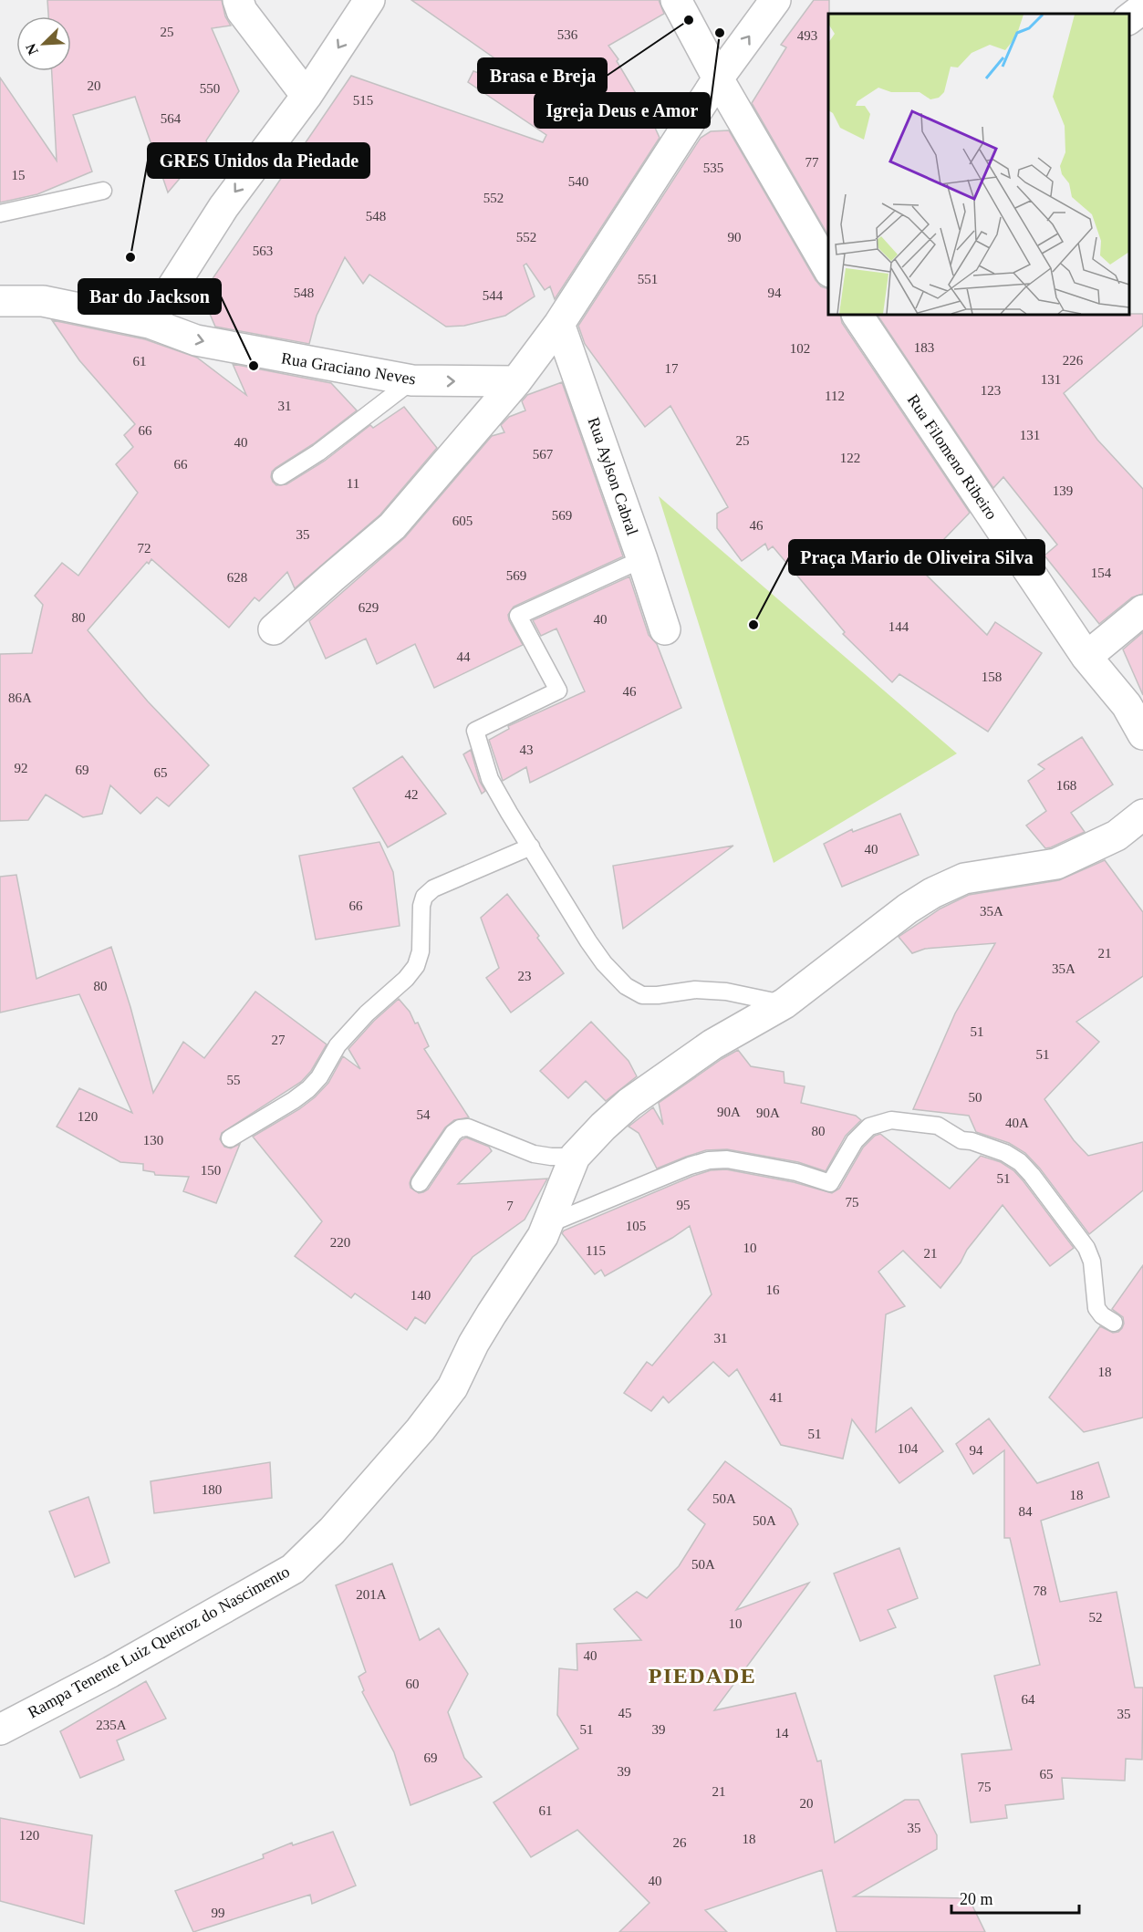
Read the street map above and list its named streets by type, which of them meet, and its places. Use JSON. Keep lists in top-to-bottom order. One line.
{"streets":{"street":["Rua Graciano Neves","Rua Filomeno Ribeiro","Rua Aylson Cabral","Rampa Tenente Luiz Queiroz do Nascimento"]},"one_way":["Rua Graciano Neves"],"districts":["PIEDADE"],"places":["Brasa e Breja","Igreja Deus e Amor","GRES Unidos da Piedade","Bar do Jackson","Praça Mario de Oliveira Silva"],"house_numbers":["25","536","493","20","550","515","564","77","535","15","540","552","548","552","90","563","551","548","94","544","183","102","226","61","17","131","123","112","31","66","131","25","40","567","122","66","11","139","569","605","46","35","72","154","569","628","629","80","40","144","44","158","46","86A","43","92","69","65","168","42","40","66","35A","21","35A","23","80","51","27","51","55","50","90A","90A","54","120","40A","80","130","150","51","75","95","7","105","220","10","115","21","16","140","31","18","41","51","104","94","180","18","50A","84","50A","50A","78","201A","52","10","40","60","64","45","35","235A","51","39","14","69","39","65","75","21","20","61","35","120","18","26","40","99"],"scale_bar":"20 m","north":"bottom left"}
